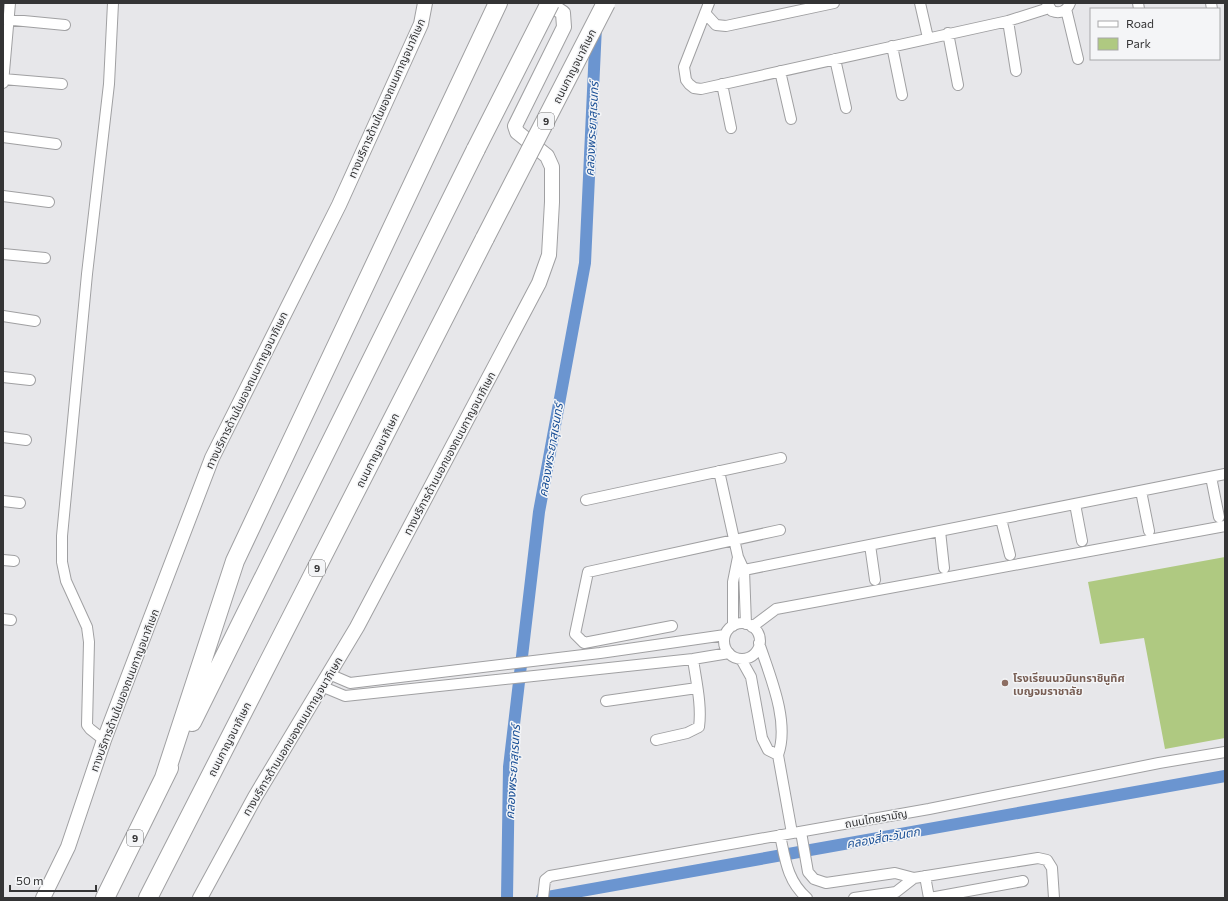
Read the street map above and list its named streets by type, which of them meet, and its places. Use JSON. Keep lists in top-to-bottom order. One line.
{"streets":{"highway":["ถนนกาญจนาภิเษก","9"],"main road":["ทางบริการด้านในของถนนกาญจนาภิเษก","ทางบริการด้านนอกของถนนกาญจนาภิเษก"],"street":["ถนนไทยรามัญ"]},"crossings":[["9","ทางบริการด้านนอกของถนนกาญจนาภิเษก"]],"water":["คลองพระยาสุเรนทร์","คลองสี่ตะวันตก"],"places":["โรงเรียนนวมินทราชินูทิศ เบญจมราชาลัย"],"legend":["Road","Park"],"scale_bar":"50 m"}
